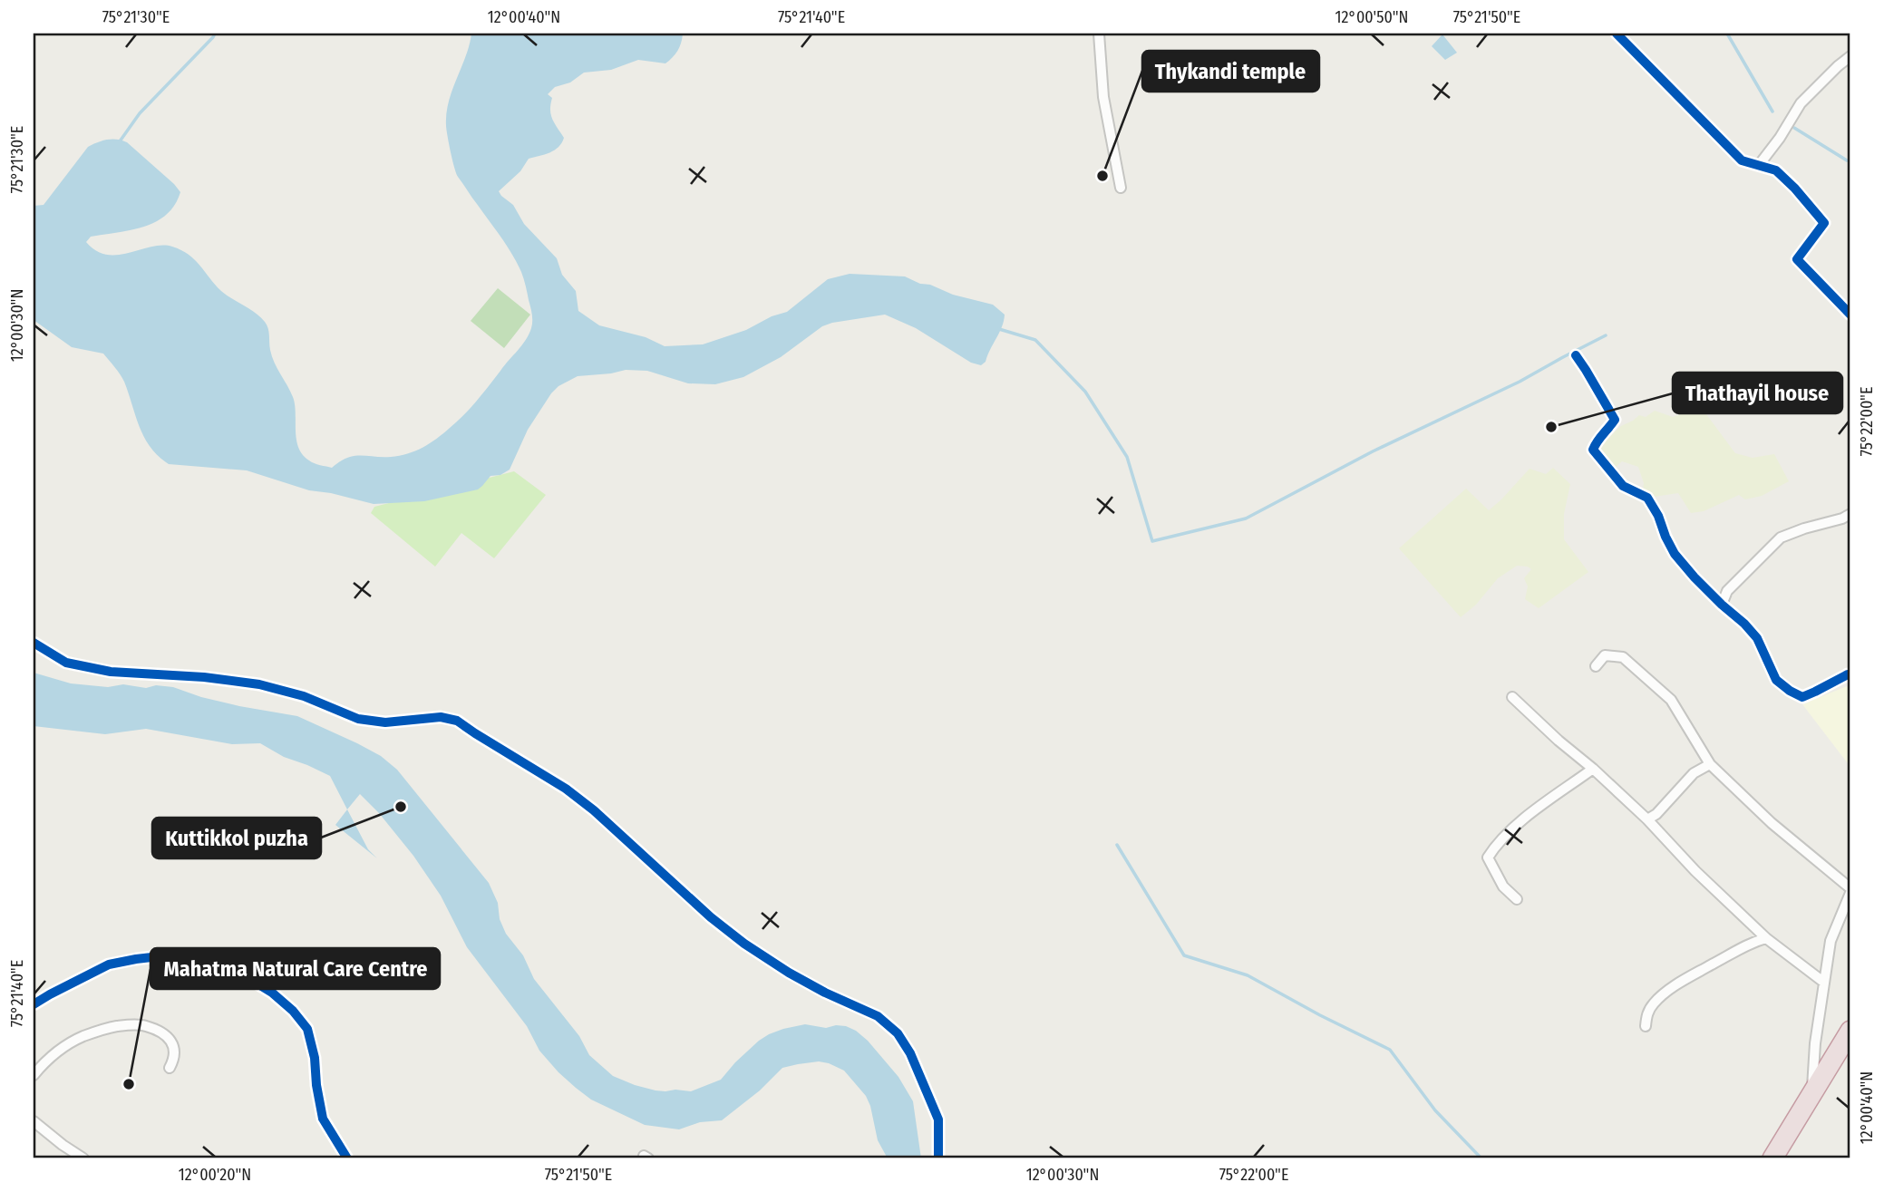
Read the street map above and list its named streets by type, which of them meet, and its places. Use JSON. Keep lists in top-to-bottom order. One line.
{"places":["Thykandi temple","Thathayil house","Kuttikkol puzha","Mahatma Natural Care Centre"],"coordinates":["75°21'30\"E","12°00'40\"N","75°21'40\"E","12°00'50\"N","75°21'50\"E","12°00'30\"N","75°22'00\"E","12°00'20\"N"]}
